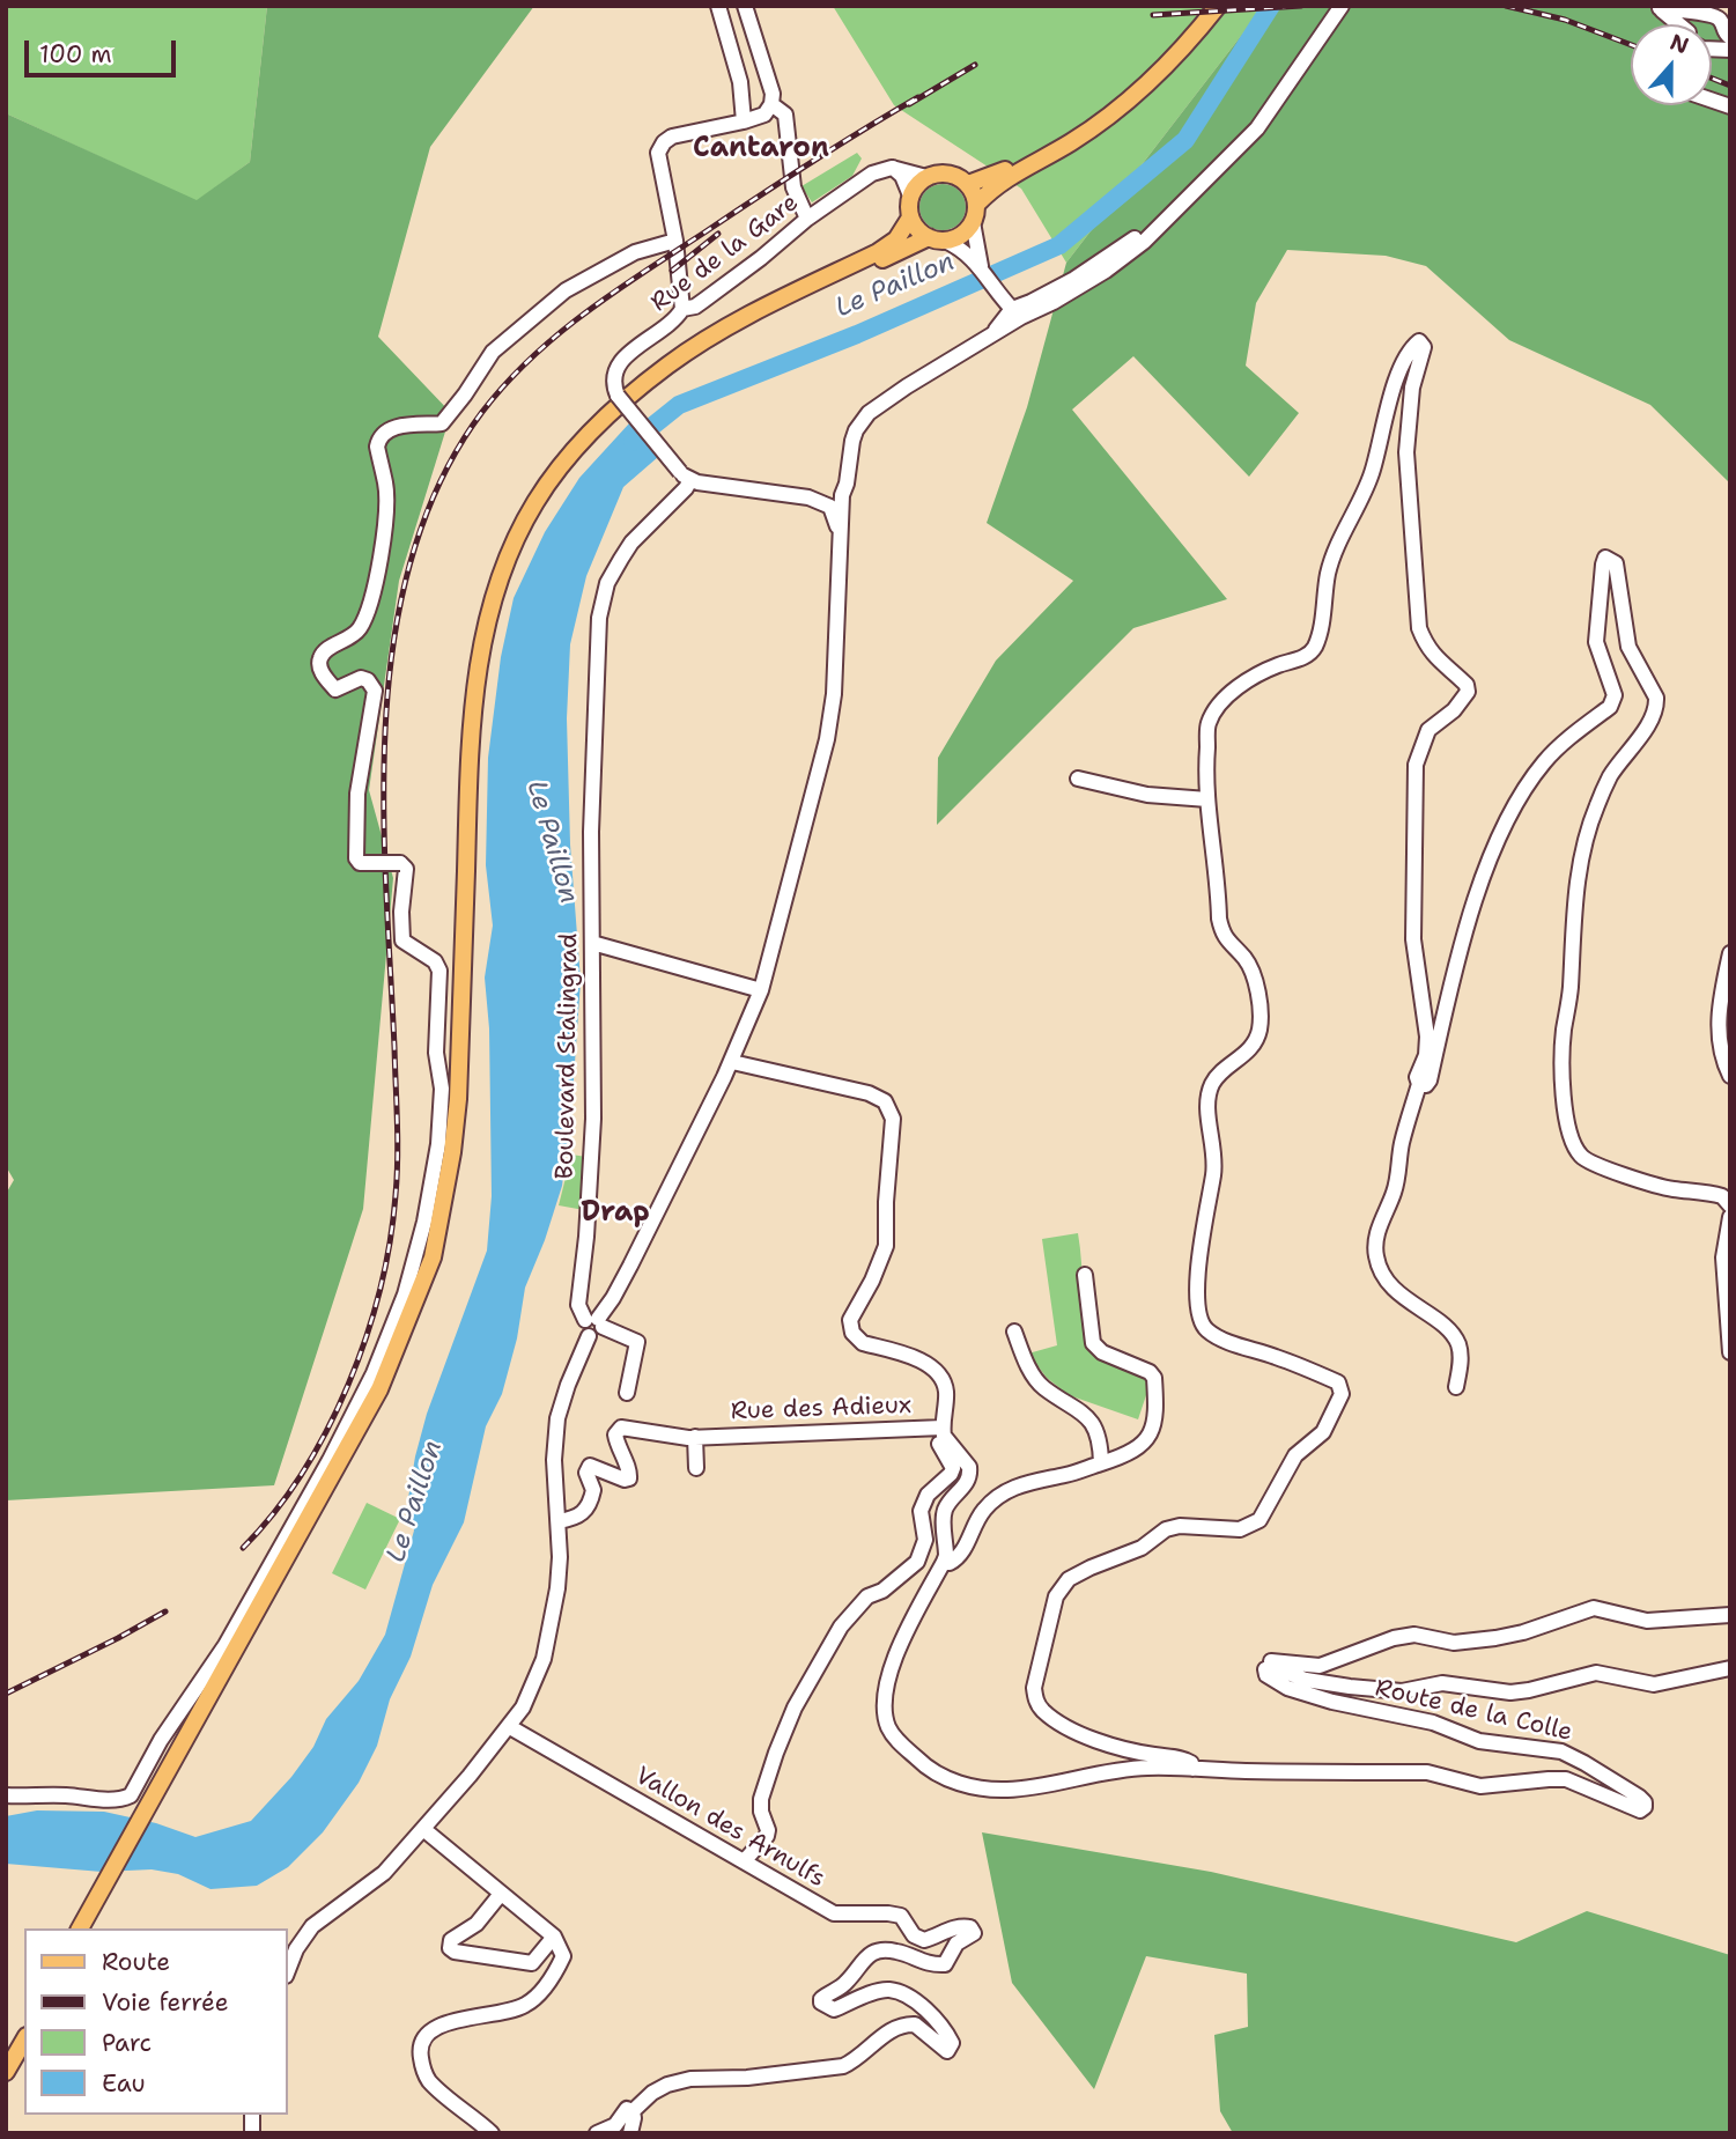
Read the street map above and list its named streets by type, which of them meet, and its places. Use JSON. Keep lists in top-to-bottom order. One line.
{"streets":{"street":["Rue de la Gare","Boulevard Stalingrad","Rue des Adieux","Route de la Colle","Vallon des Arnulfs"]},"crossings":[["Rue de la Gare","Boulevard Stalingrad"]],"districts":["Cantaron","Drap"],"water":["Le Paillon"],"legend":["Route","Voie ferrée","Parc","Eau"],"scale_bar":"100 m","north":"top"}
